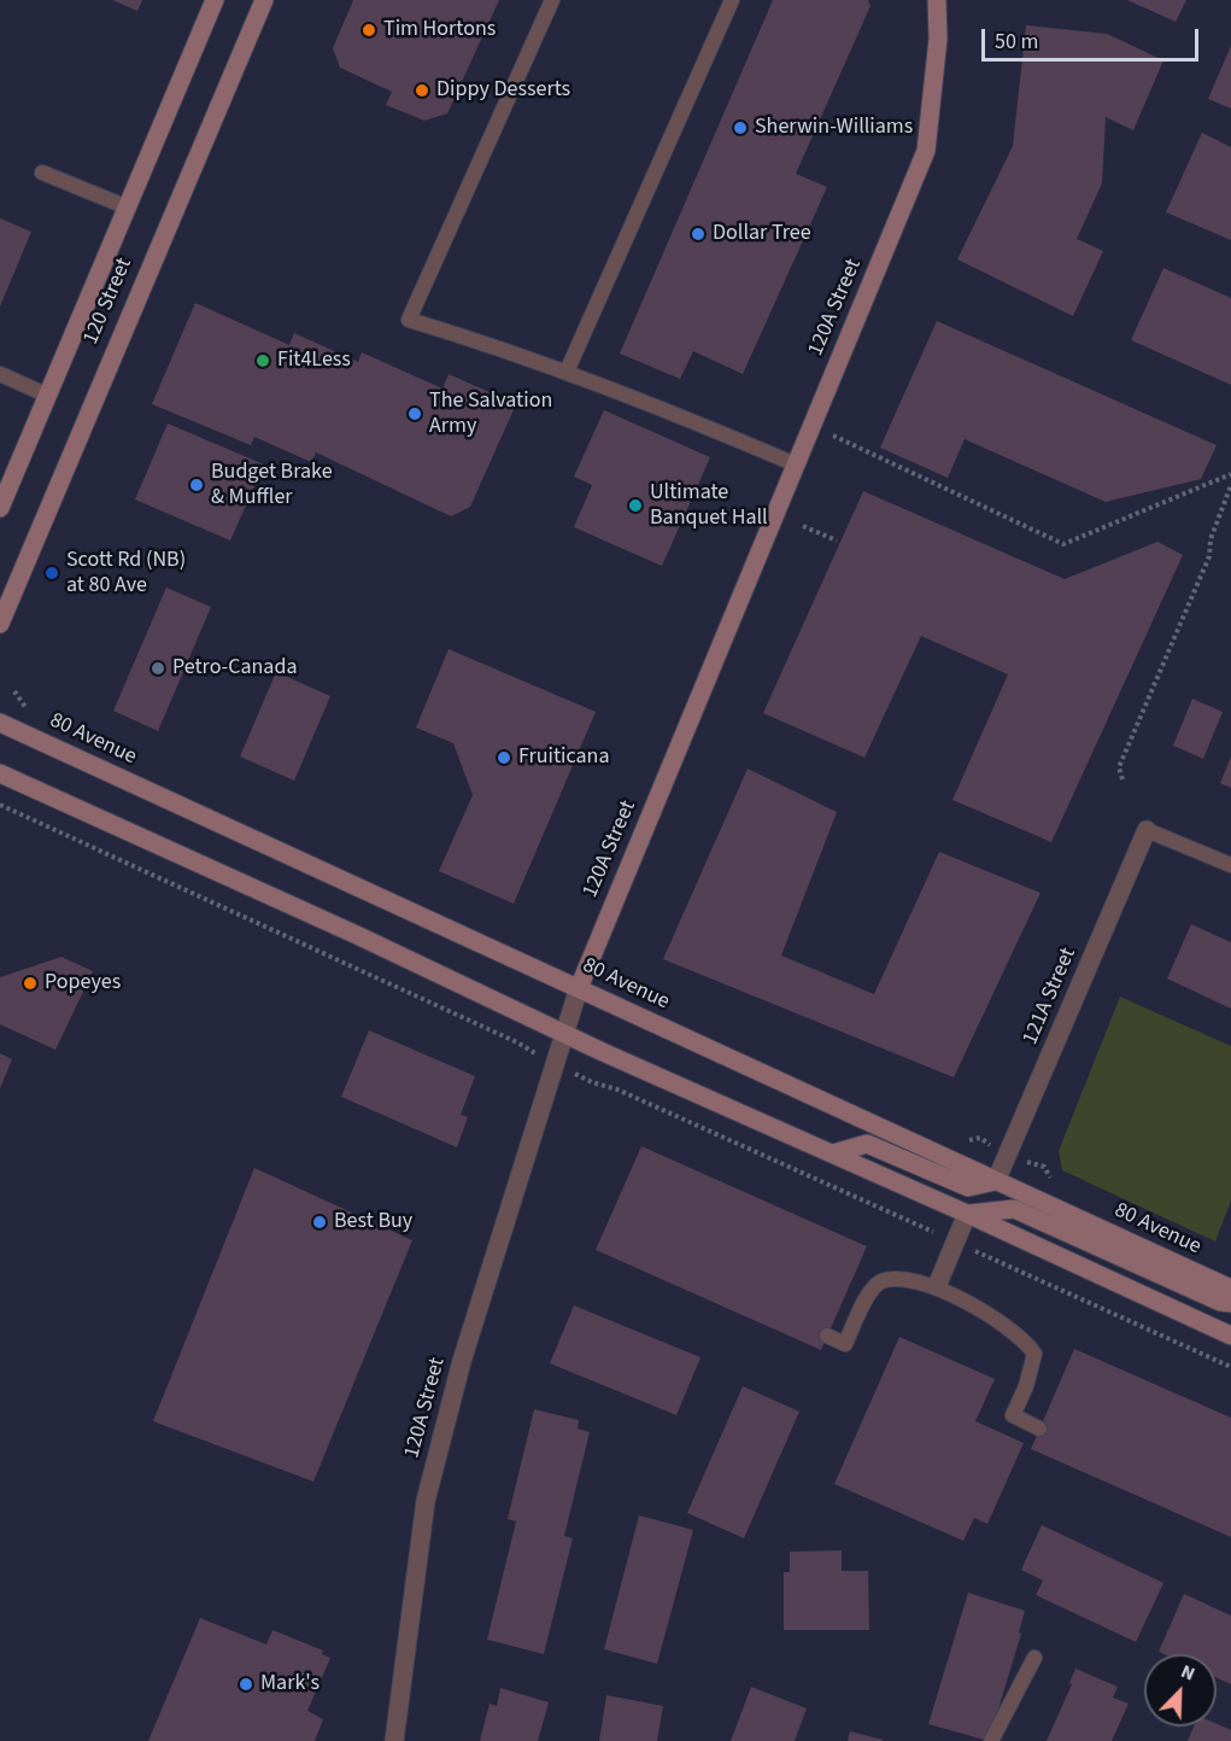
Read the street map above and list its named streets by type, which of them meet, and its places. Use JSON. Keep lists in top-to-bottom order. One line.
{"streets":{"main road":["120 Street","120A Street","80 Avenue"],"street":["121A Street"]},"crossings":[["120A Street","80 Avenue"],["80 Avenue","121A Street"]],"places":["Tim Hortons","Dippy Desserts","Sherwin-Williams","Dollar Tree","Fit4Less","The Salvation Army","Budget Brake & Muffler","Ultimate Banquet Hall","Scott Rd (NB) at 80 Ave","Petro-Canada","Fruiticana","Popeyes","Best Buy","Mark's"],"scale_bar":"50 m","north":"top right"}
